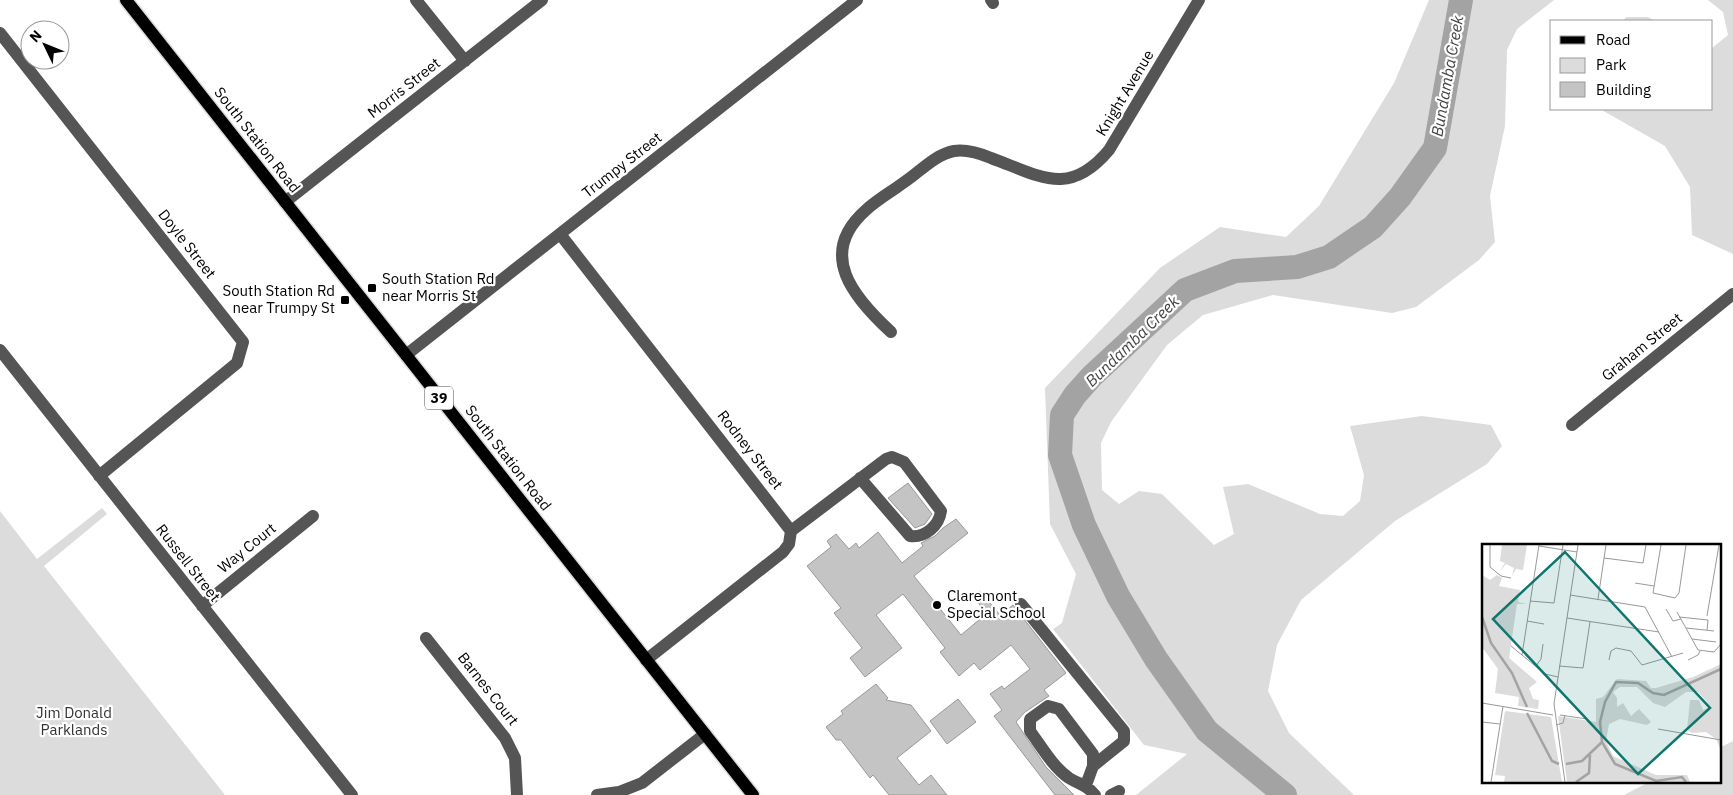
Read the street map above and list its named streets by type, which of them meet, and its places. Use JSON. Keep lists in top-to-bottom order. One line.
{"streets":{"main road":["South Station Road","39"],"street":["Morris Street","Knight Avenue","Trumpy Street","Doyle Street","Graham Street","Rodney Street","Way Court","Russell Street","Barnes Court"]},"crossings":[["Morris Street","South Station Road"],["South Station Road","Trumpy Street"],["Trumpy Street","Rodney Street"],["Doyle Street","Russell Street"],["Way Court","Russell Street"]],"water":["Bundamba Creek"],"parks":["Jim Donald Parklands"],"places":{"transit":["South Station Rd near Morris St","South Station Rd near Trumpy St"],"other":["Claremont Special School"]},"legend":["Road","Park","Building"],"north":"top left"}
